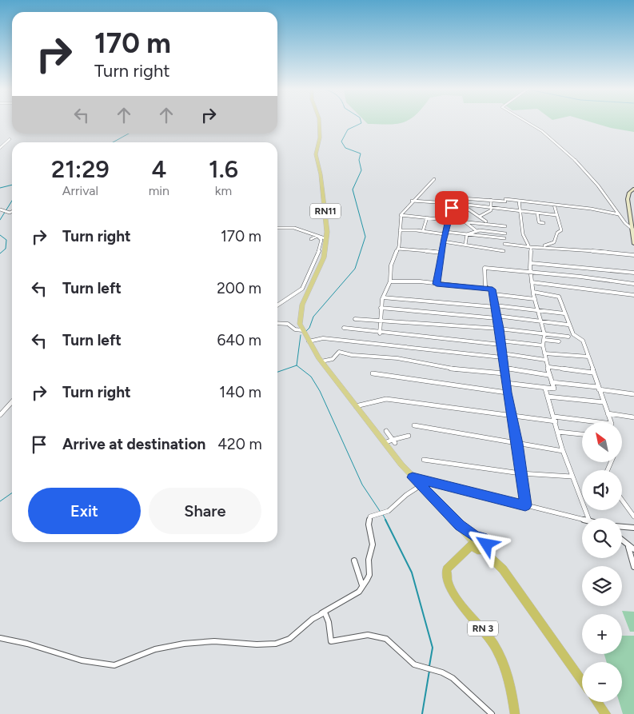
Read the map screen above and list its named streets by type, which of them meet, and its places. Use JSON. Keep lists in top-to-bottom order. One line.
{"streets":{"highway":["RN 3"],"main road":["RN11"]},"crossings":[["RN11","RN 3"]],"north":"top left","page":{"turn":["170 m","Turn right"],"eta":["21:29","Arrival","4","min","1.6","km"],"list":[{"name":"Turn right","value":"170 m"},{"name":"Turn left","value":"200 m"},{"name":"Turn left","value":"640 m"},{"name":"Turn right","value":"140 m"},{"name":"Arrive at destination","value":"420 m"}],"map_buttons":["+","−"],"buttons":["Exit","Share"]}}
